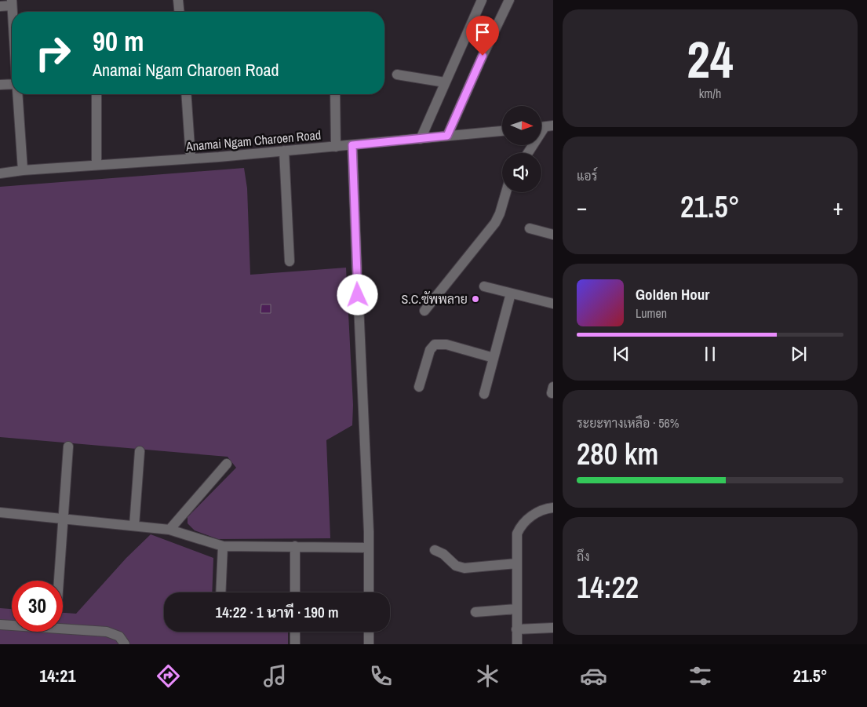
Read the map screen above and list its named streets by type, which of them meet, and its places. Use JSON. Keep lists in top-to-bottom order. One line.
{"streets":{"street":["Anamai Ngam Charoen Road"]},"places":["S.C.ซัพพลาย"],"north":"right","page":{"tile":[["24","km/h"],"แอร์",["ระยะทางเหลือ · 56%","280 km"],["ถึง","14:22"]],"turn":["90 m","Anamai Ngam Charoen Road"],"heat":["−","21.5°","+"],"song":["Golden Hour","Lumen"],"limit":"30","trip":"14:22 · 1 นาที · 190 m","tabs":["14:21","21.5°"]}}
